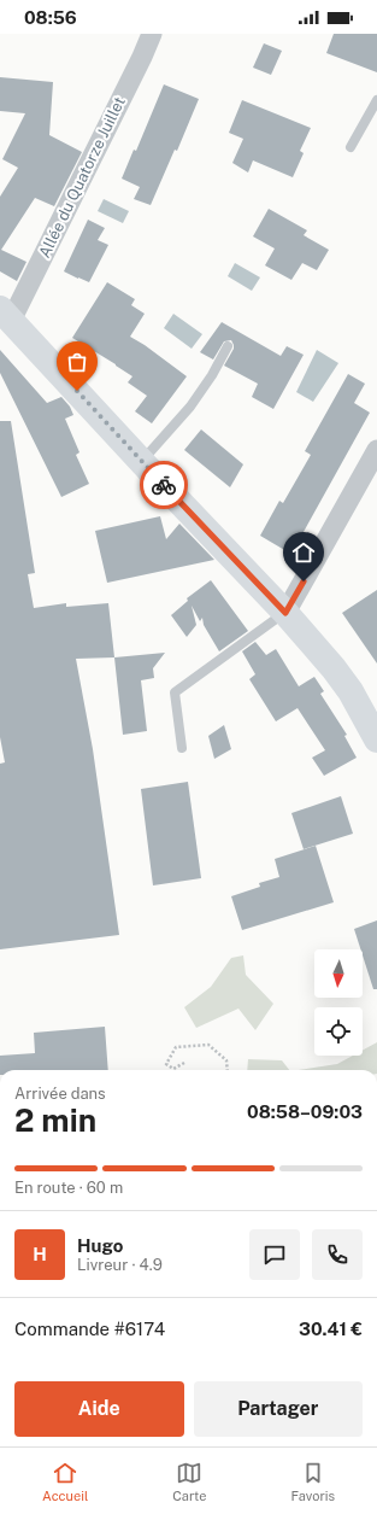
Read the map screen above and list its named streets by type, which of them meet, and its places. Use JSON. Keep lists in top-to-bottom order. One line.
{"streets":{"street":["Allée du Quatorze Juillet"]},"north":"bottom","page":{"status":"08:56","heading":["2 min","Arrivée dans","08:58–09:03"],"panel":["Hugo","Livreur · 4.9","Commande #6174","30.41 €"],"bar":"En route · 60 m","round":"H","buttons":["Aide","Partager"],"tabs":["Accueil","Carte","Favoris"]}}
